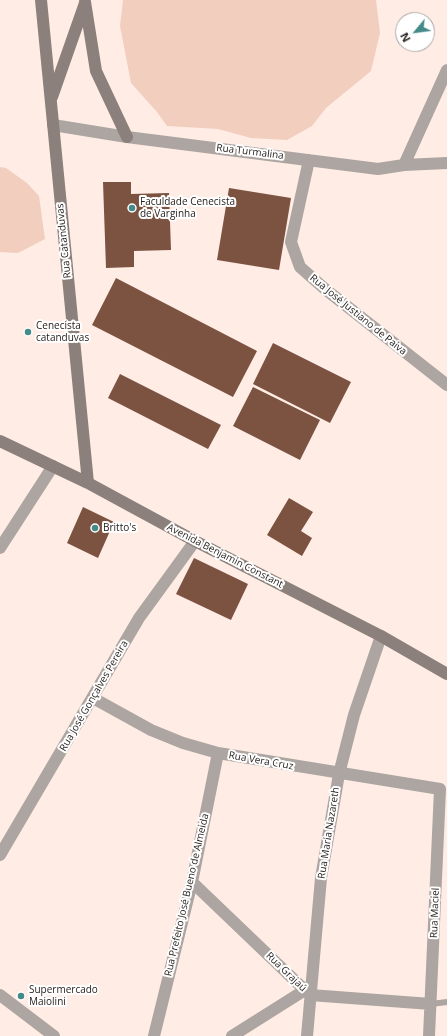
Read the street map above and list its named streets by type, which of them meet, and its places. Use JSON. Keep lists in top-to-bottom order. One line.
{"streets":{"main road":["Rua Catanduvas","Avenida Benjamin Constant"],"street":["Rua Turmalina","Rua José Justiano de Paiva","Rua José Gonçalves Pereira","Rua Vera Cruz","Rua Maria Nazareth","Rua Prefeito José Bueno de Almeida","Rua Maciel","Rua Grajaú"]},"crossings":[["Rua Turmalina","Rua Catanduvas"],["Rua Turmalina","Rua José Justiano de Paiva"],["Rua Catanduvas","Avenida Benjamin Constant"],["Avenida Benjamin Constant","Rua José Gonçalves Pereira"],["Avenida Benjamin Constant","Rua Maria Nazareth"],["Rua José Gonçalves Pereira","Rua Vera Cruz"],["Rua Vera Cruz","Rua Maria Nazareth"],["Rua Vera Cruz","Rua Prefeito José Bueno de Almeida"],["Rua Vera Cruz","Rua Maciel"],["Rua Maria Nazareth","Rua Grajaú"],["Rua Prefeito José Bueno de Almeida","Rua Grajaú"],["Rua Maciel","Rua Grajaú"]],"places":["Faculdade Cenecista de Varginha","Cenecista catanduvas","Britto's","Supermercado Maiolini"],"north":"bottom left"}
